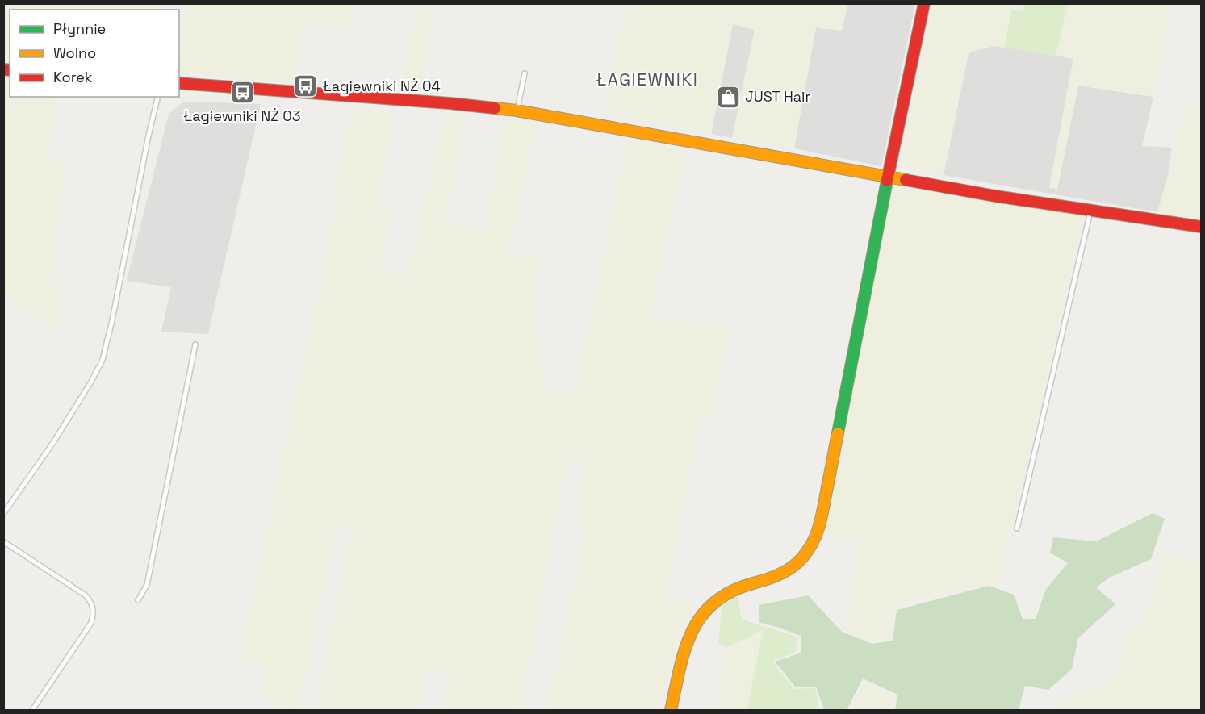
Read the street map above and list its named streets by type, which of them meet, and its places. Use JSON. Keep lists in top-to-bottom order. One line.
{"districts":["ŁAGIEWNIKI"],"places":{"bus stop":["Łagiewniki NŻ 04","Łagiewniki NŻ 03"],"shop":["JUST Hair"]},"legend":["Płynnie","Wolno","Korek"]}
